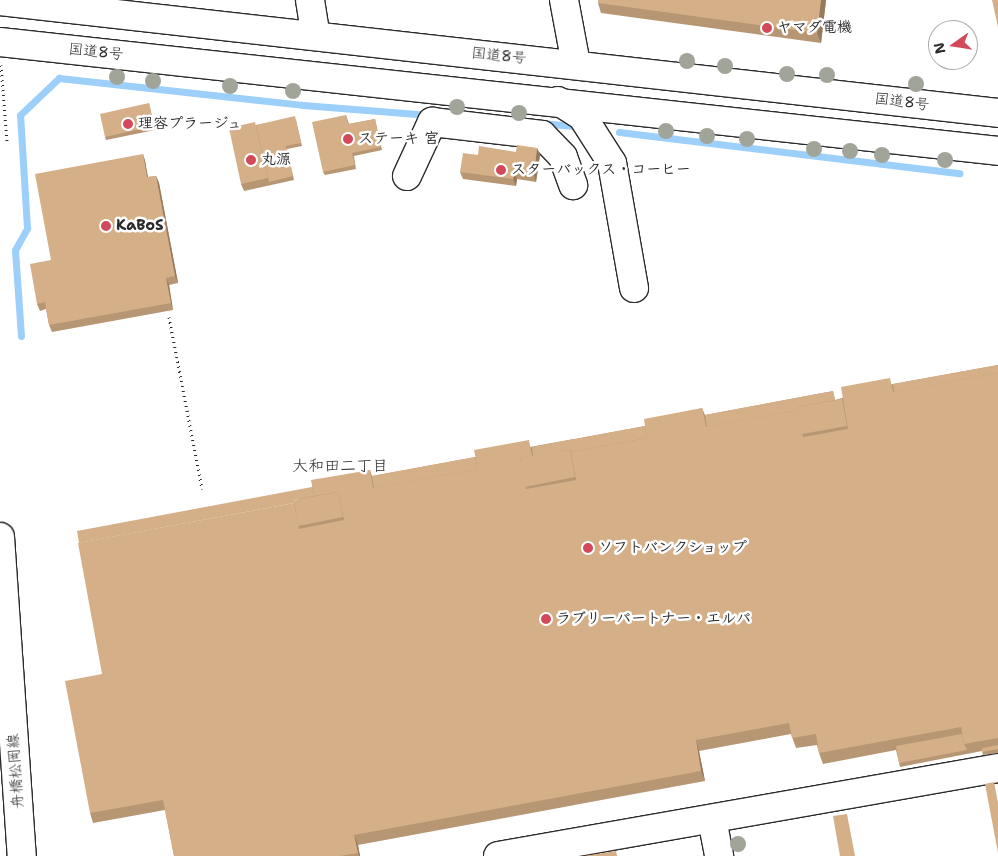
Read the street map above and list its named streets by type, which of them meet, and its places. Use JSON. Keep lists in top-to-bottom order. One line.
{"streets":{"main road":["国道8号","舟橋松岡線"]},"districts":["大和田二丁目"],"places":["ヤマダ電機","理容プラージュ","ステーキ 宮","丸源","スターバックス・コーヒー","KaBoS","ソフトバンクショップ","ラブリーパートナー・エルパ"],"north":"left"}
